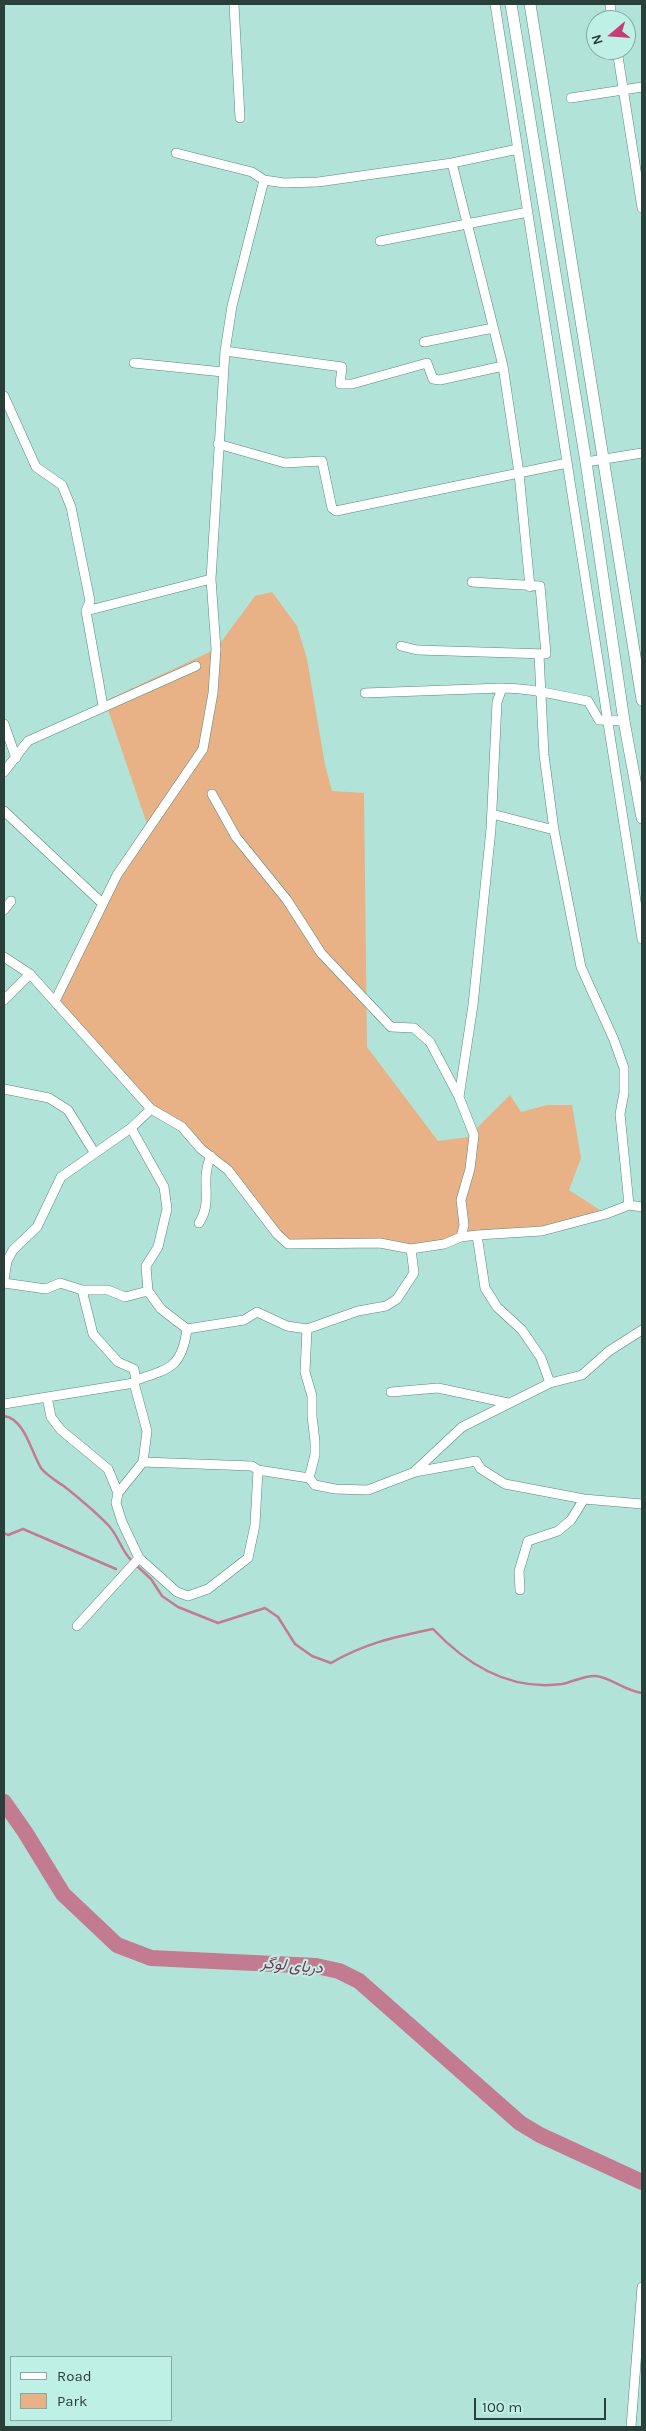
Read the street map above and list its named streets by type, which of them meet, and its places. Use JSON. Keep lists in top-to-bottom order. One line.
{"water":["دریای لوگر"],"legend":["Road","Park"],"scale_bar":"100 m","north":"left"}
